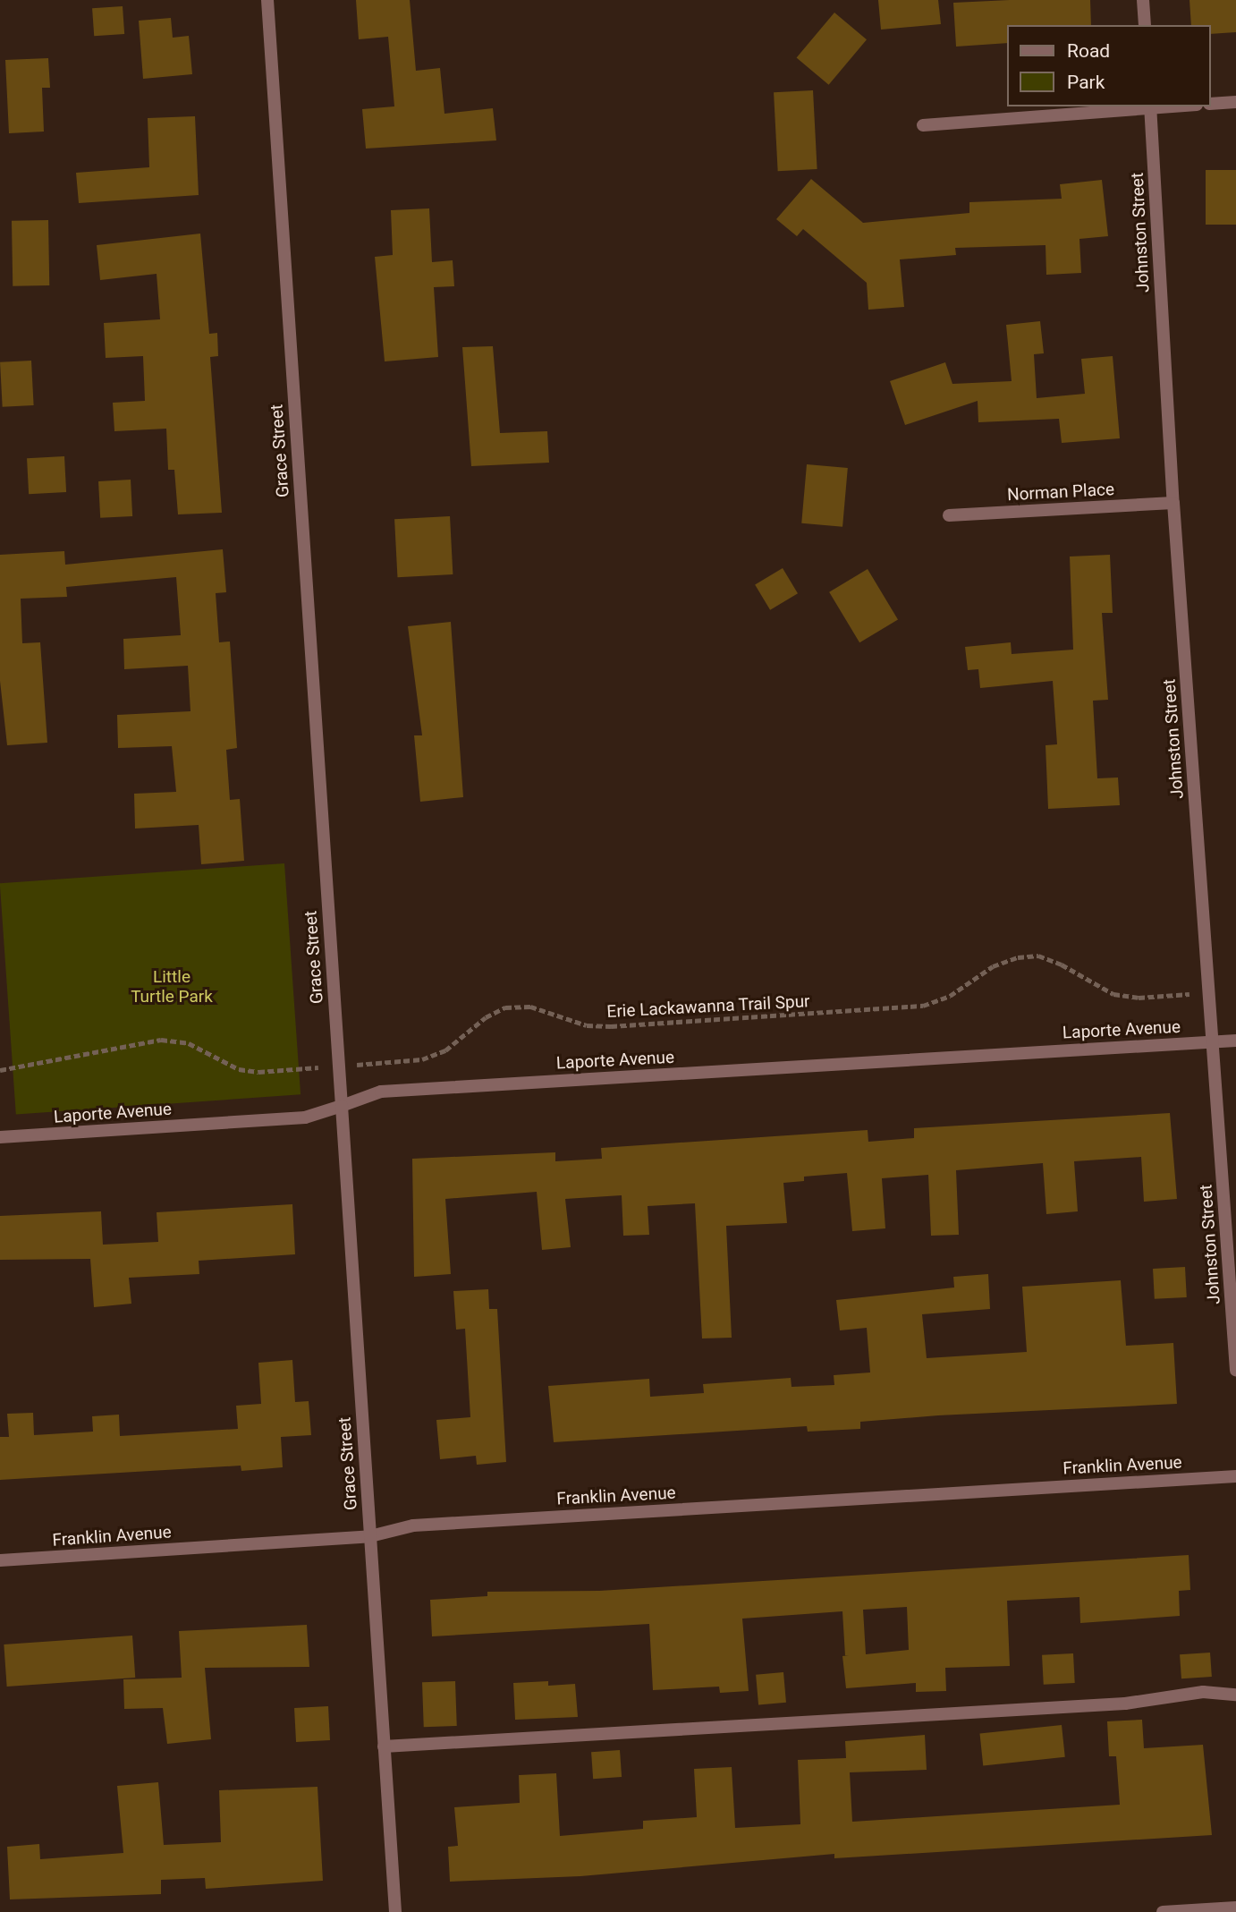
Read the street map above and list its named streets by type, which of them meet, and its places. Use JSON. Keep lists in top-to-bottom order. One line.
{"streets":{"street":["Johnston Street","Grace Street","Norman Place","Laporte Avenue","Franklin Avenue"],"path":["Erie Lackawanna Trail Spur"]},"crossings":[["Johnston Street","Norman Place"],["Johnston Street","Erie Lackawanna Trail Spur"],["Johnston Street","Laporte Avenue"],["Grace Street","Erie Lackawanna Trail Spur"],["Grace Street","Laporte Avenue"],["Grace Street","Franklin Avenue"]],"parks":["Little Turtle Park"],"legend":["Road","Park"]}
